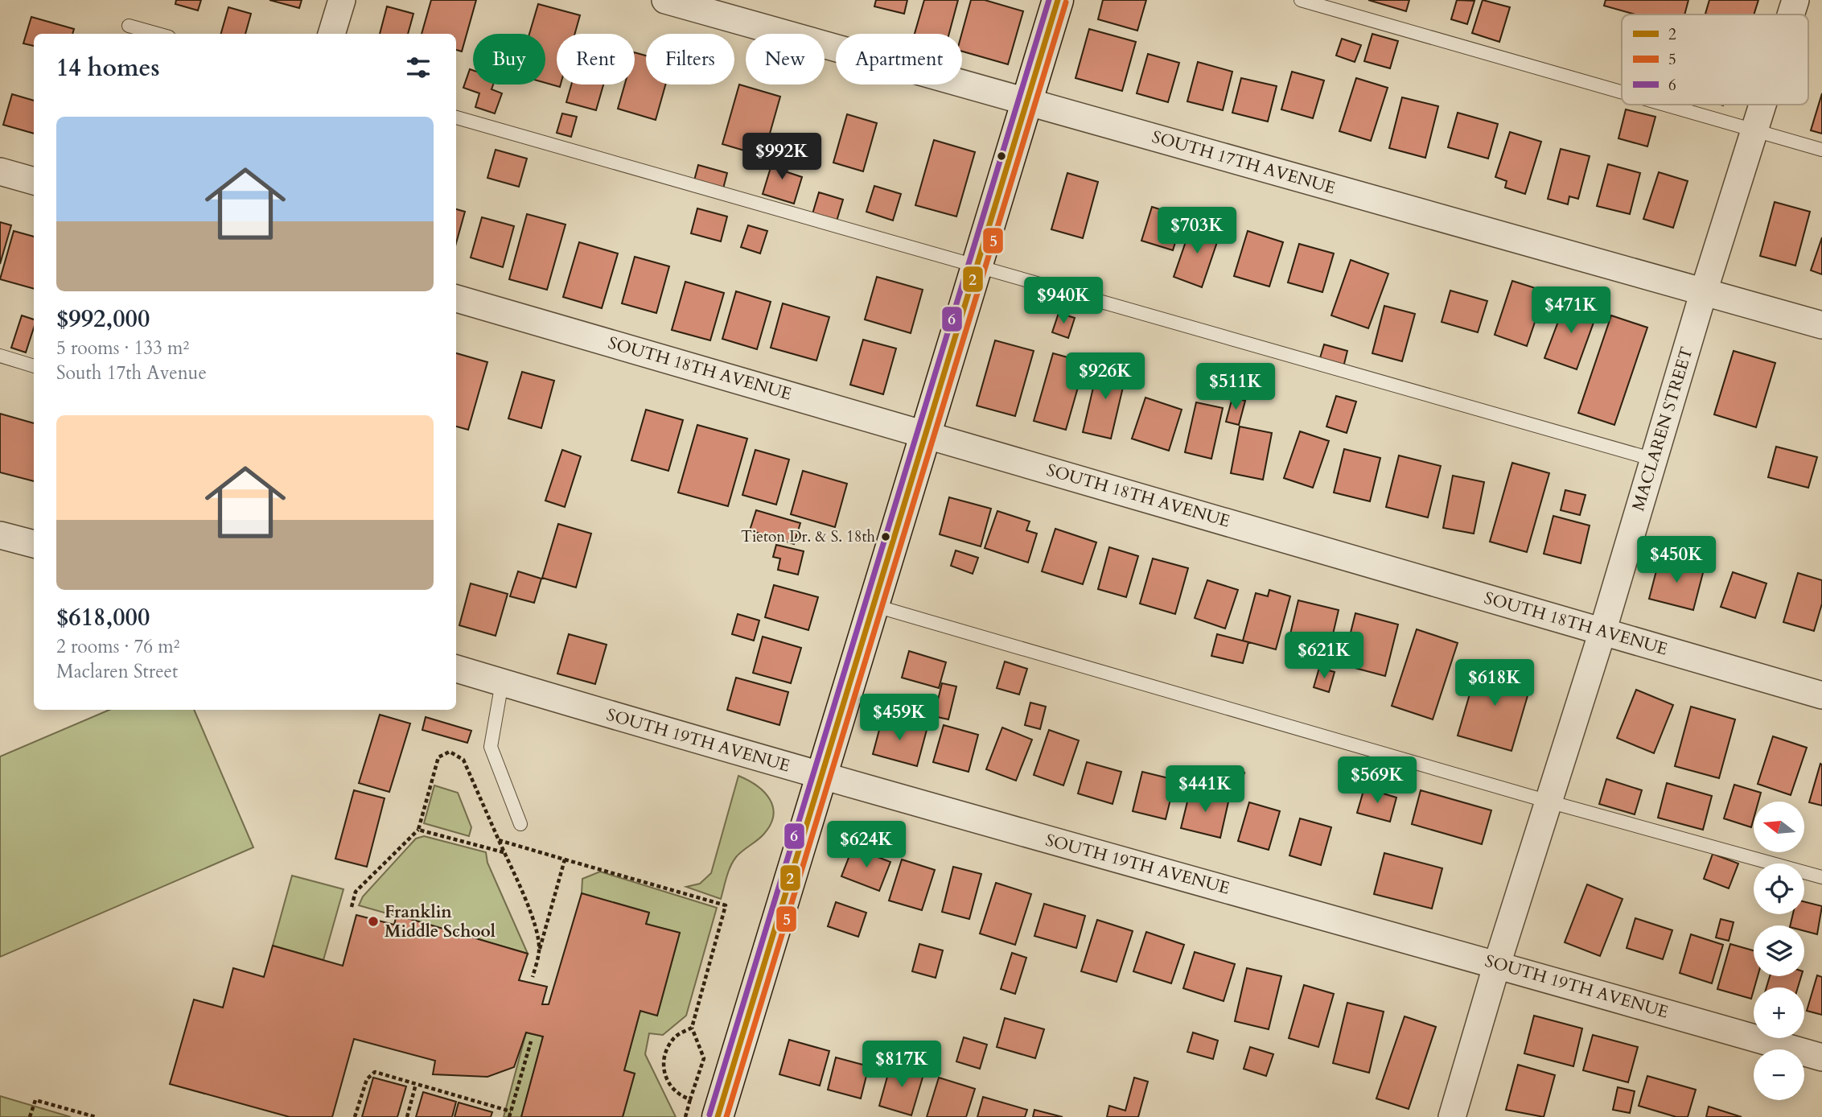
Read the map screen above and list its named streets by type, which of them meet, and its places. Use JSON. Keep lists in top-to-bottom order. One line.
{"streets":{"street":["SOUTH 17TH AVENUE","SOUTH 18TH AVENUE","MACLAREN STREET","SOUTH 19TH AVENUE"]},"crossings":[["SOUTH 17TH AVENUE","MACLAREN STREET"],["SOUTH 18TH AVENUE","MACLAREN STREET"],["MACLAREN STREET","SOUTH 19TH AVENUE"]],"places":["Tieton Dr. & S. 18th","Franklin Middle School"],"lines":["transit line 2","transit line 6","transit line 5"],"legend":["2","5","6"],"north":"left","page":{"chip":["Buy","Rent","Filters","New","Apartment"],"heading":"14 homes","list":[{"name":"$992,000","note":"5 rooms · 133 m² · South 17th Avenue"},{"name":"$618,000","note":"2 rooms · 76 m² · Maclaren Street"}],"price":["$992K","$703K","$940K","$471K","$926K","$511K","$450K","$621K","$618K","$459K","$569K","$441K","$624K","$817K"],"map_buttons":["+","−"]}}
